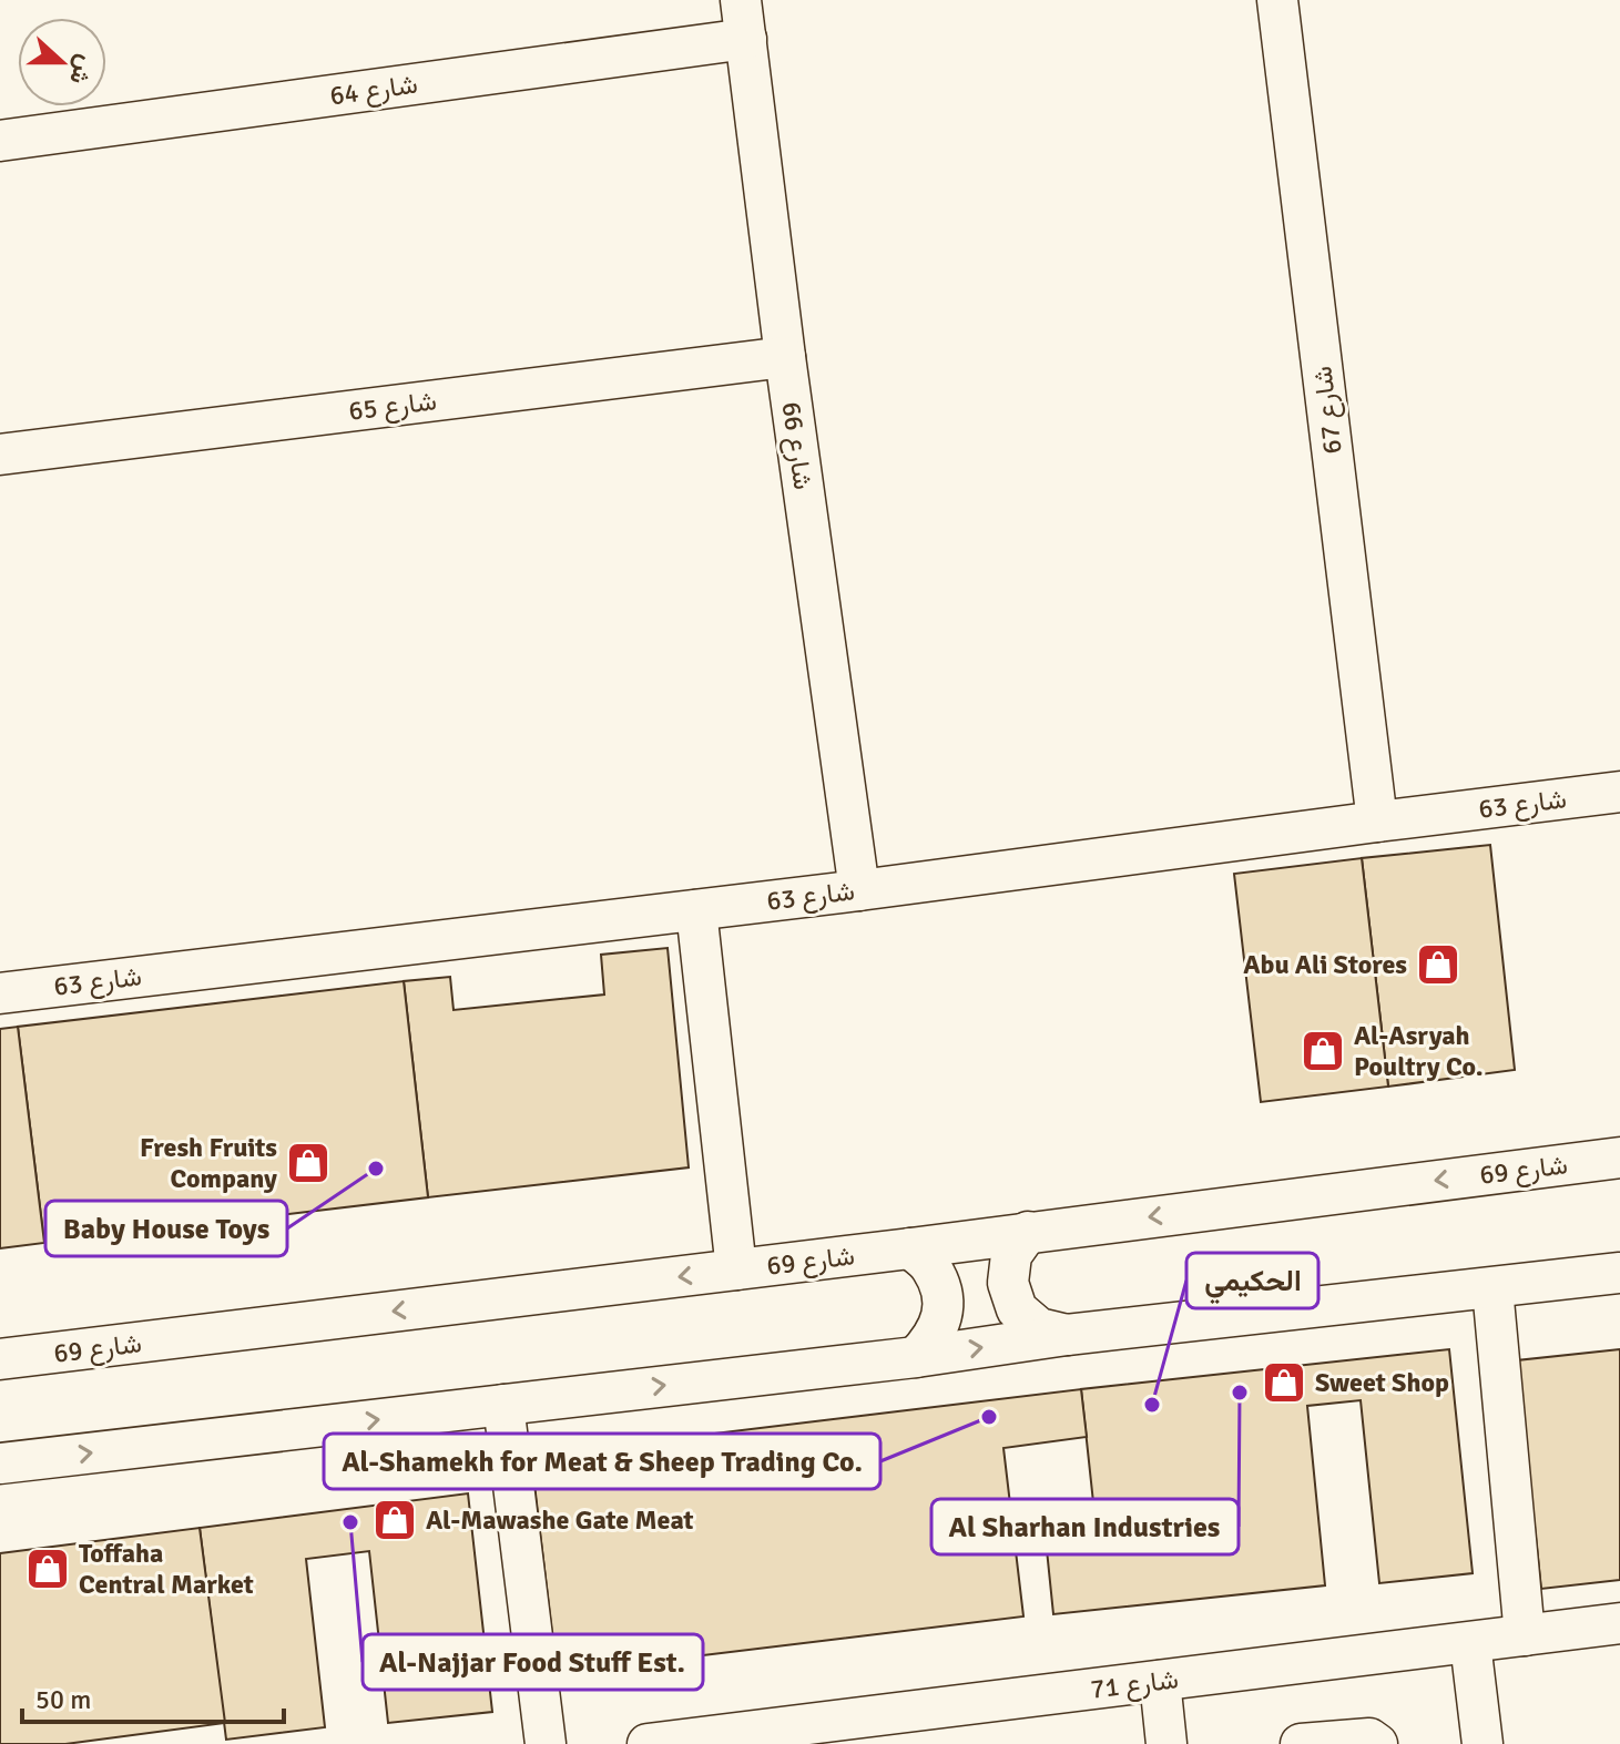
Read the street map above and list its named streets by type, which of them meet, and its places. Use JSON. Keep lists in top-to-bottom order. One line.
{"streets":{"street":["شارع 64","شارع 65","شارع 67","شارع 66","شارع 63","شارع 69","شارع 71"]},"crossings":[["شارع 64","شارع 66"],["شارع 65","شارع 66"],["شارع 67","شارع 63"],["شارع 66","شارع 63"]],"places":{"shop":["Abu Ali Stores","Al-Asryah Poultry Co.","Fresh Fruits Company","Sweet Shop","Al-Mawashe Gate Meat","Toffaha Central Market"],"other":["Baby House Toys","Al Sharhan Industries","الحكيمي","Al-Shamekh for Meat & Sheep Trading Co.","Al-Najjar Food Stuff Est."]},"scale_bar":"50 m","north":"right"}
